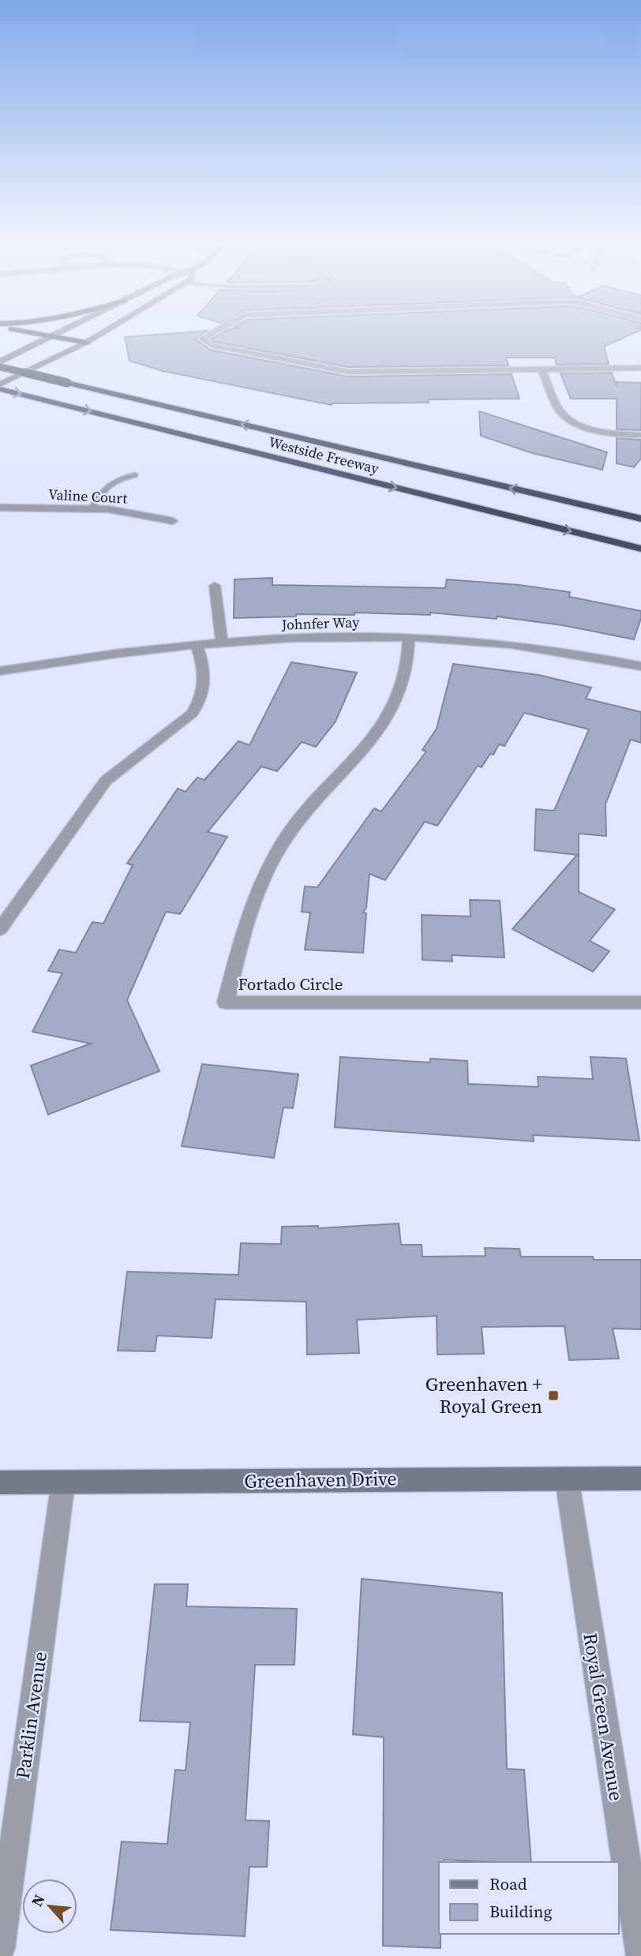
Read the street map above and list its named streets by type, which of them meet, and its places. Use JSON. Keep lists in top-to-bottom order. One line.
{"streets":{"highway":["Westside Freeway"],"main road":["Greenhaven Drive"],"street":["Valine Court","Johnfer Way","Fortado Circle","Parklin Avenue","Royal Green Avenue"]},"crossings":[["Johnfer Way","Fortado Circle"],["Greenhaven Drive","Parklin Avenue"],["Greenhaven Drive","Royal Green Avenue"]],"places":{"transit":["Greenhaven + Royal Green"]},"legend":["Road","Building"],"north":"top left"}
